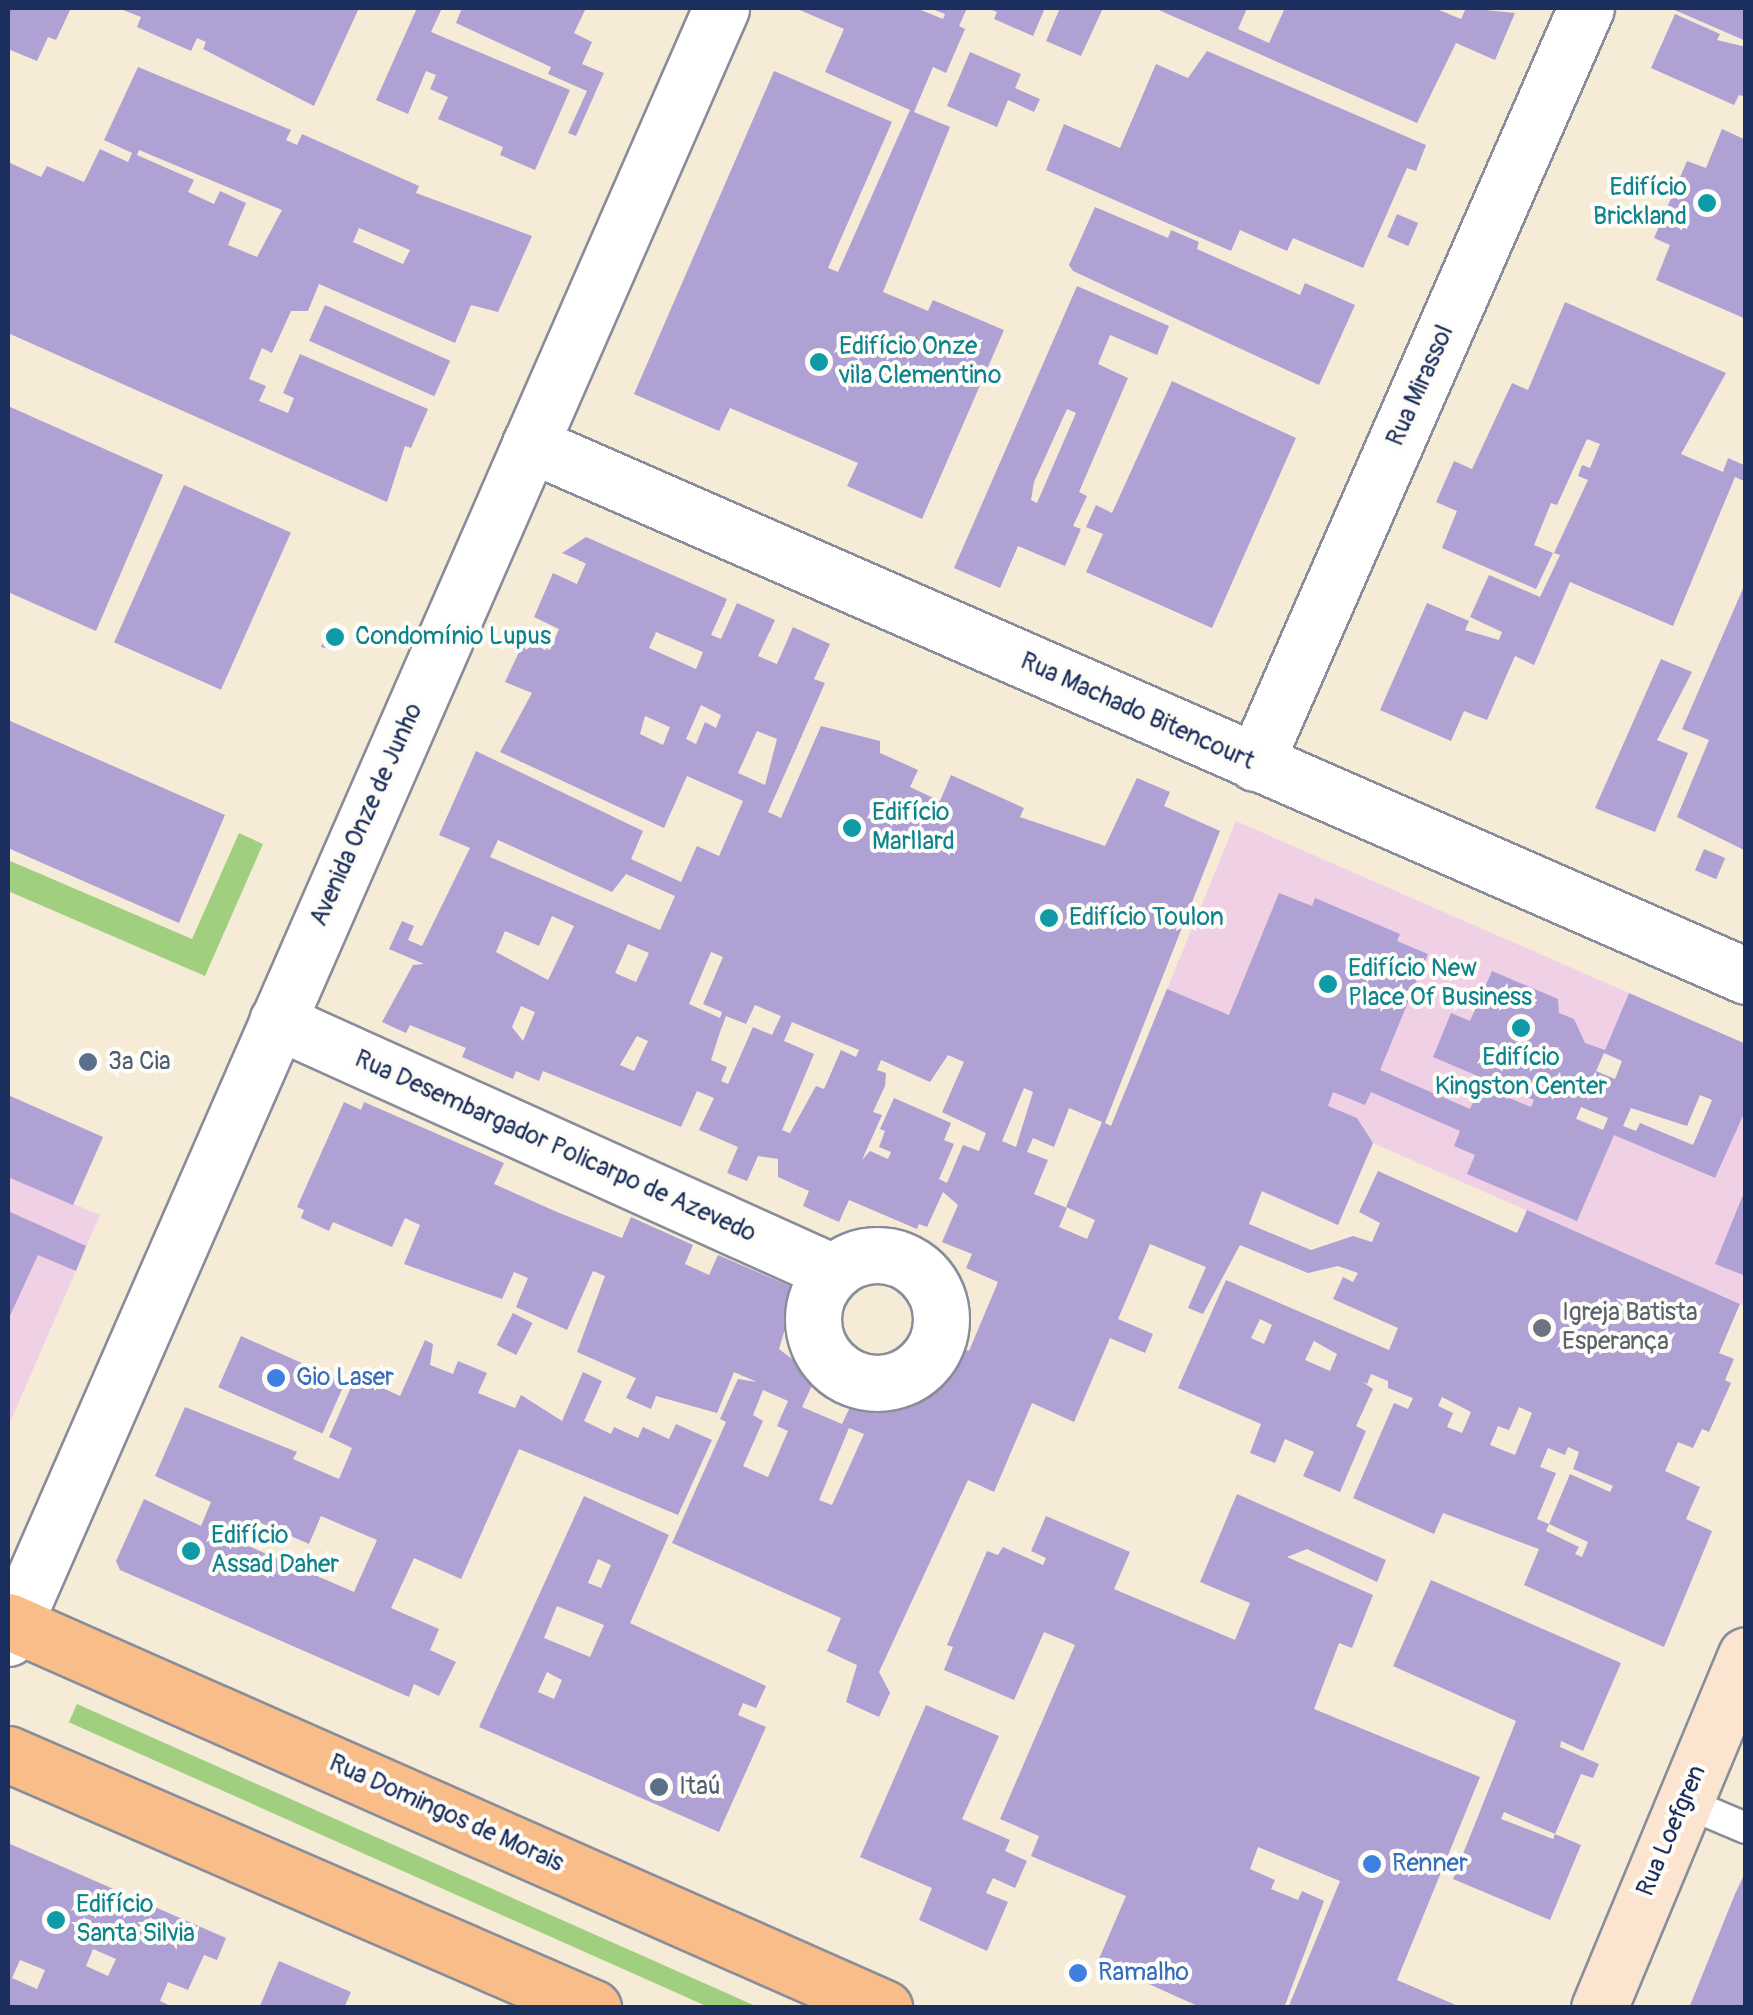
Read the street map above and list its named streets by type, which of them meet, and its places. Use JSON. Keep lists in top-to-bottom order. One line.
{"streets":{"main road":["Rua Domingos de Morais"],"street":["Rua Mirassol","Rua Machado Bitencourt","Avenida Onze de Junho","Rua Desembargador Policarpo de Azevedo","Rua Loefgren"]},"crossings":[["Rua Mirassol","Rua Machado Bitencourt"],["Rua Machado Bitencourt","Avenida Onze de Junho"],["Avenida Onze de Junho","Rua Desembargador Policarpo de Azevedo"],["Avenida Onze de Junho","Rua Domingos de Morais"]],"places":["Edifício Brickland","Edifício Onze vila Clementino","Condomínio Lupus","Edifício Marllard","Edifício Toulon","Edifício New Place Of Business","Edifício Kingston Center","3ª Cia","Igreja Batista Esperança","Gio Laser","Edifício Assad Daher","Itaú","Renner","Edifício Santa Silvia","Ramalho"]}
